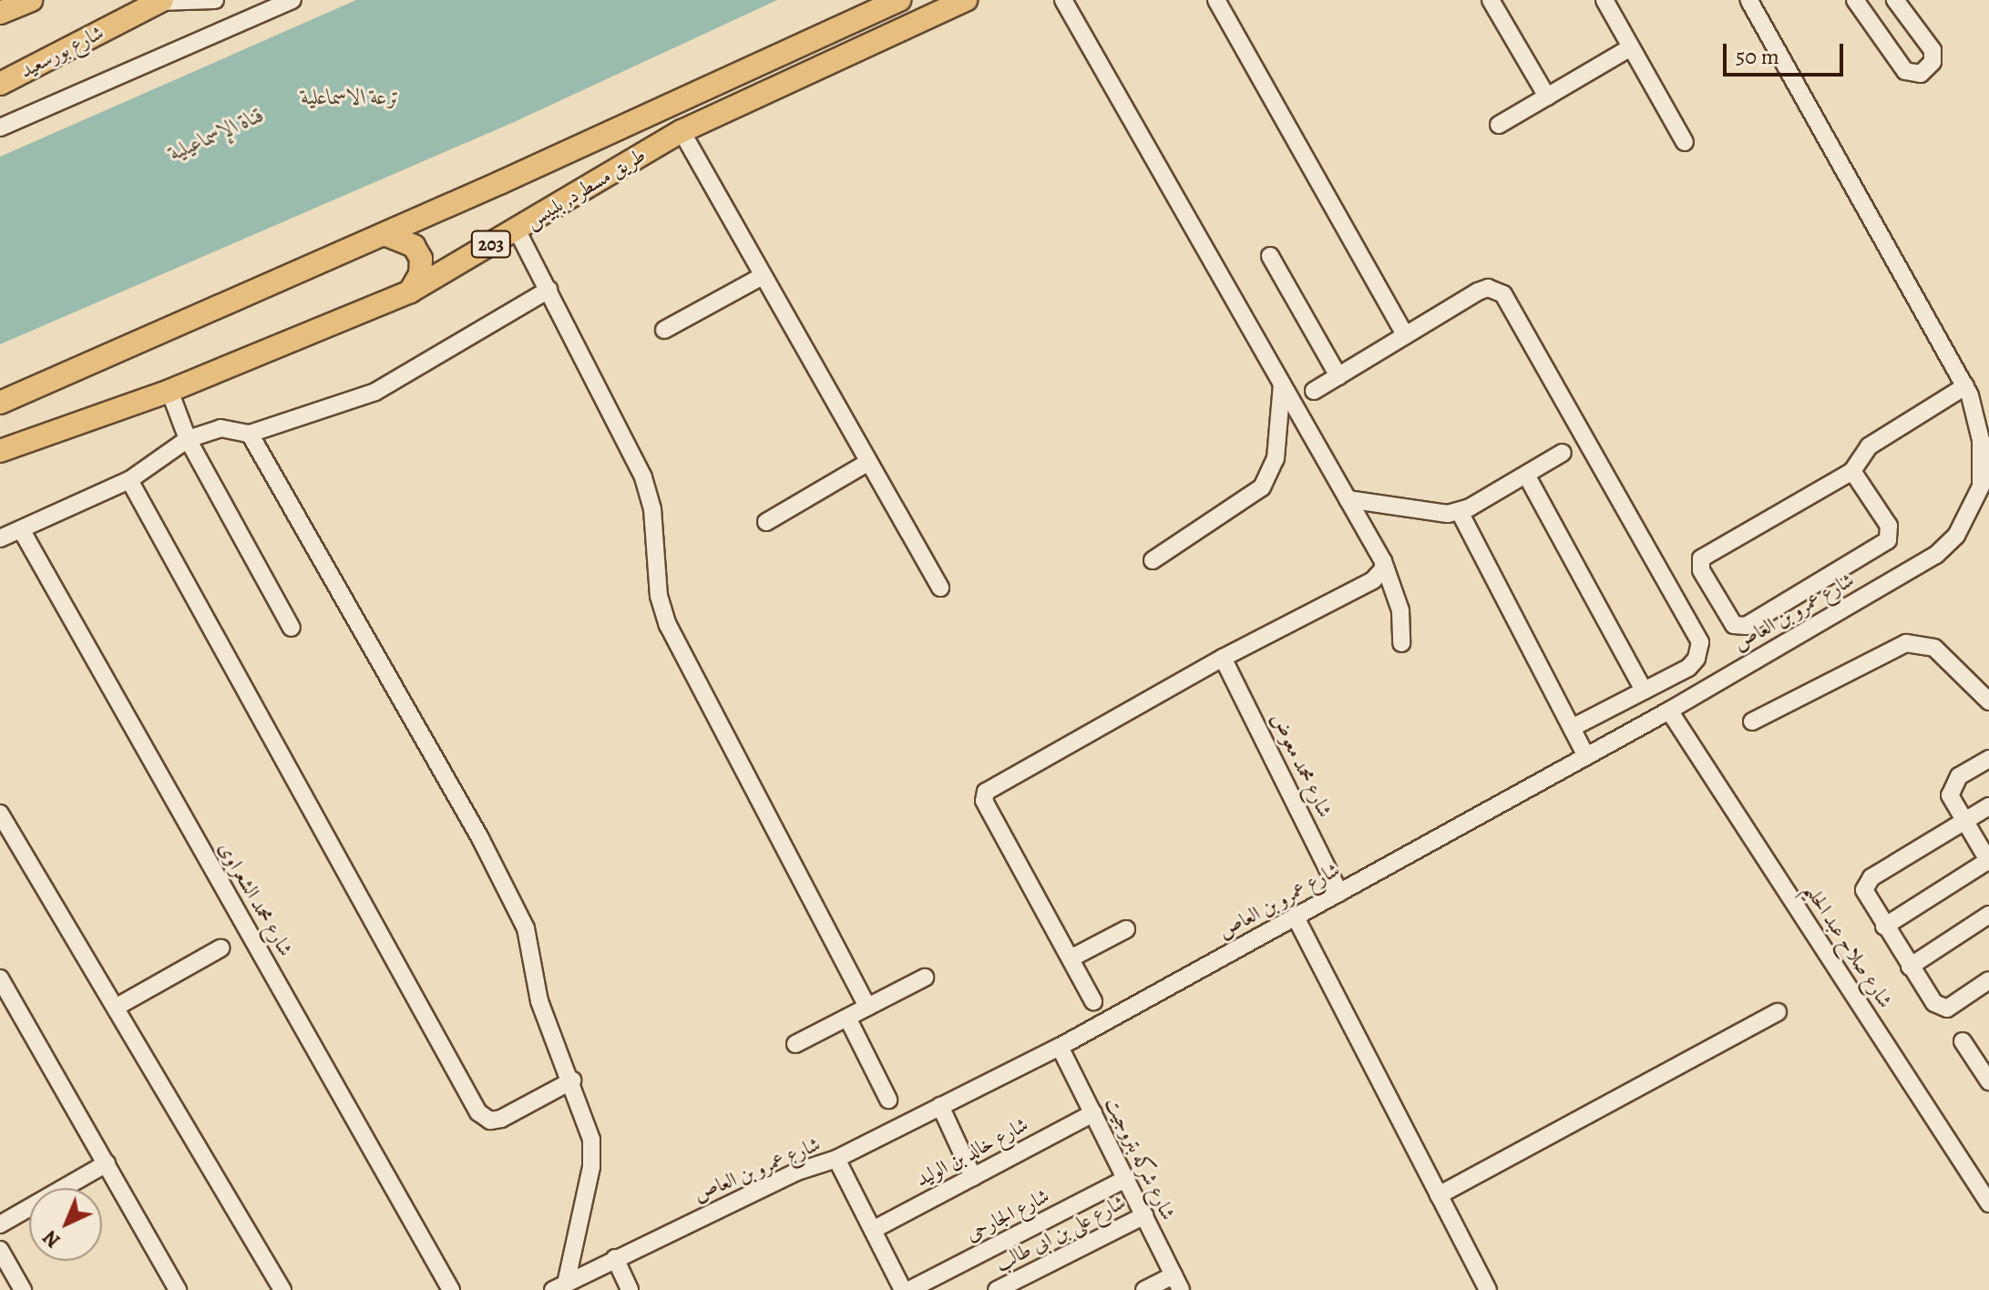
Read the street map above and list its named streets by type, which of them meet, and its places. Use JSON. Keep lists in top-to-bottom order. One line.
{"streets":{"main road":["شارع بورسعيد","طريق مسطرد, بلبيس","203"],"street":["شارع عمرو بن العاص","شارع محمد معوض","شارع محمد الشعراوى","شارع صلاح عبد الحليم","شارع خالد بن الوليد","شارع شركه بتروجيت","شارع الجارحى","شارع على بن ابى طالب"]},"crossings":[["شارع عمرو بن العاص","شارع محمد معوض"],["شارع عمرو بن العاص","شارع صلاح عبد الحليم"],["شارع عمرو بن العاص","شارع شركه بتروجيت"],["شارع خالد بن الوليد","شارع شركه بتروجيت"],["شارع شركه بتروجيت","شارع الجارحى"],["شارع شركه بتروجيت","شارع على بن ابى طالب"]],"water":["ترعة الاسماعلية","قناة الإسماعيلية"],"scale_bar":"50 m","north":"bottom left"}
